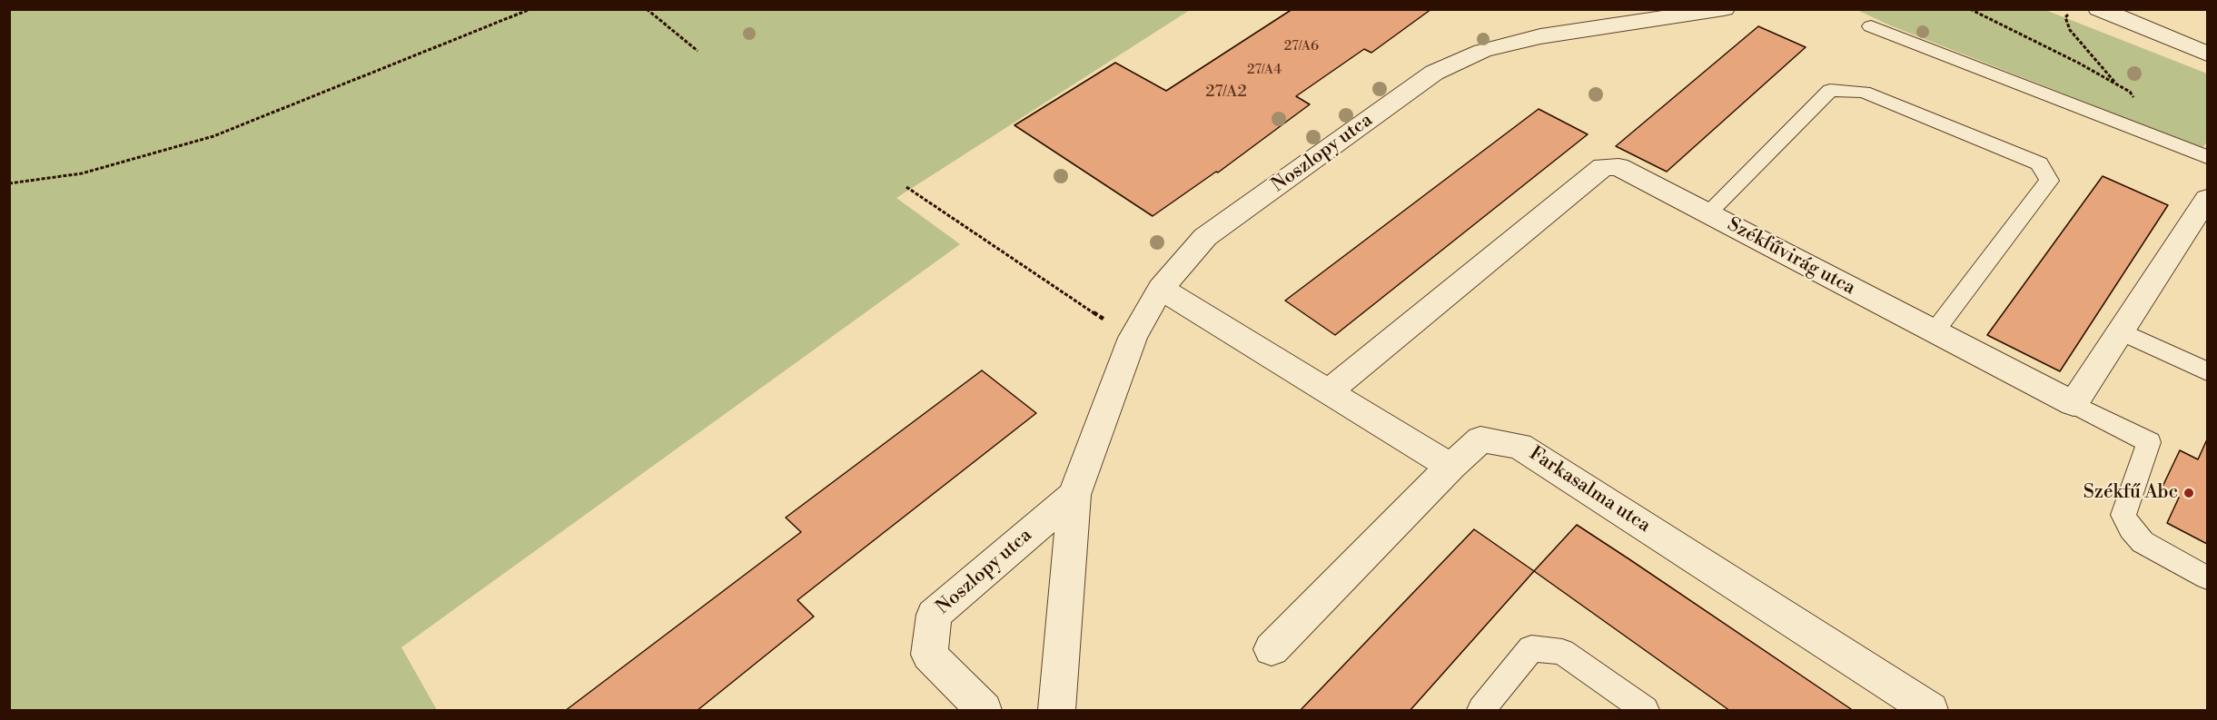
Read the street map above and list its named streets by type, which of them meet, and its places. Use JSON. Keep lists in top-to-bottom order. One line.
{"streets":{"street":["Noszlopy utca","Székfűvirág utca","Farkasalma utca"]},"places":["Székfű Abc"],"house_numbers":["27/A6","27/A4","27/A2"]}
